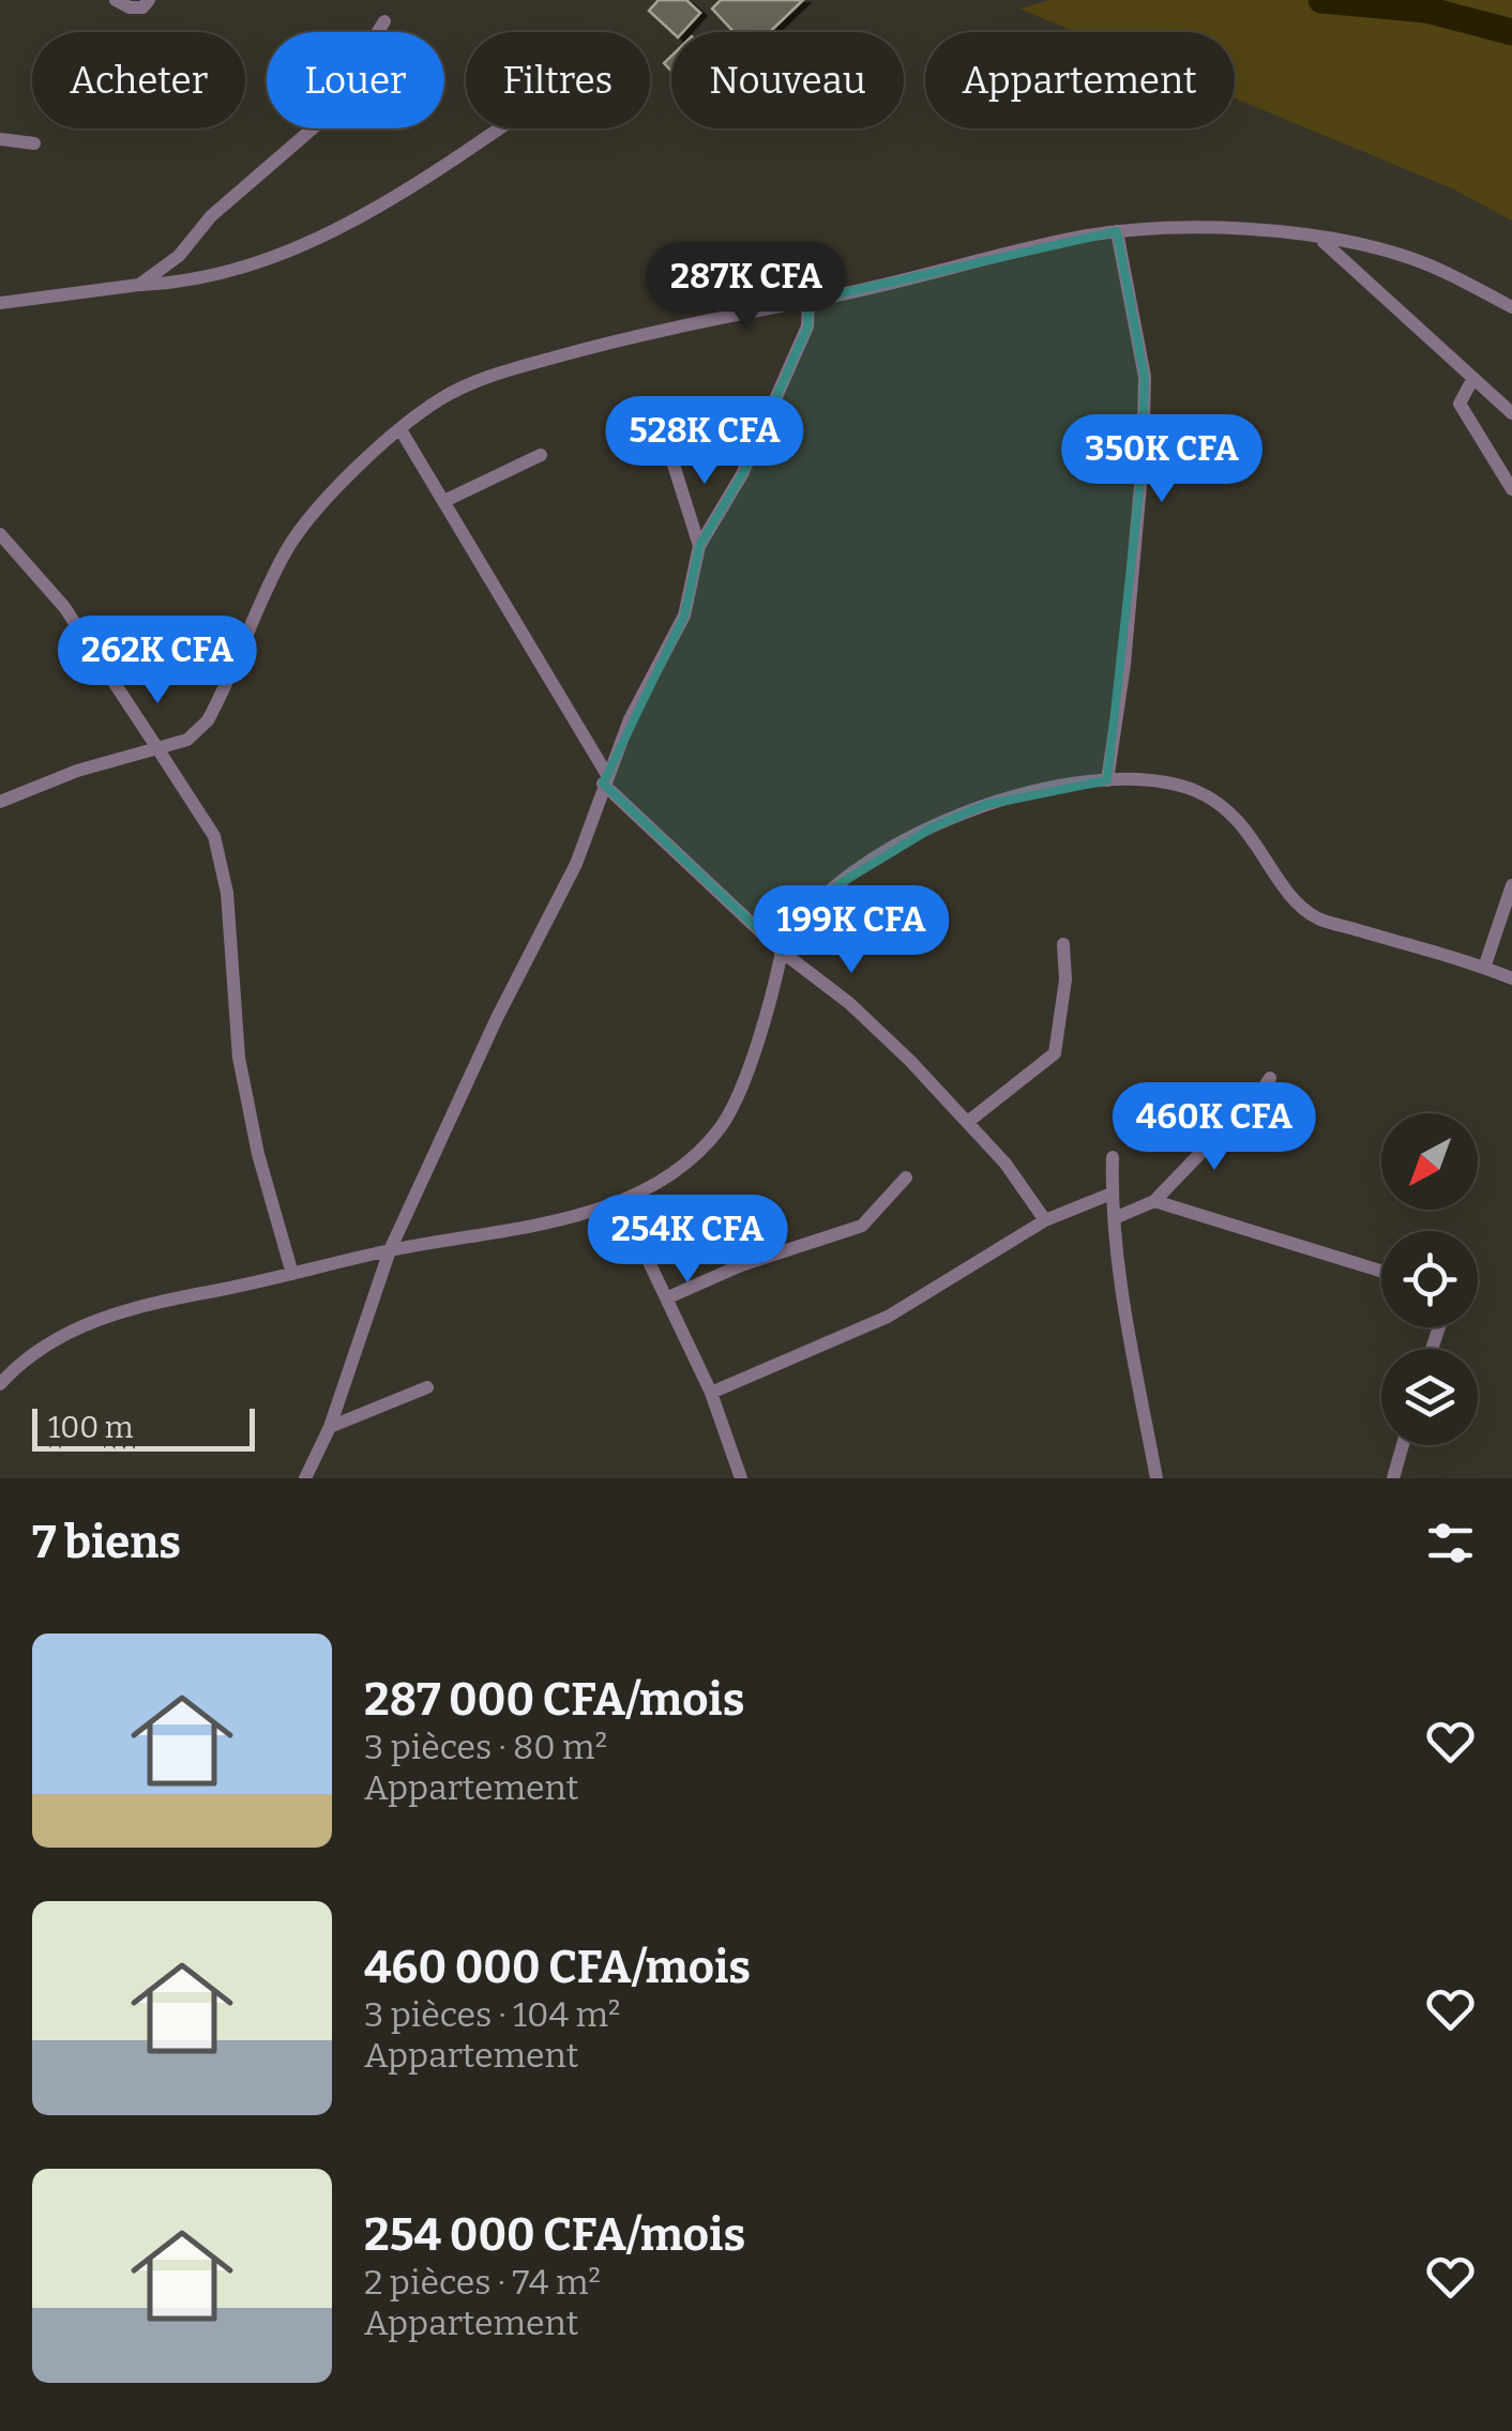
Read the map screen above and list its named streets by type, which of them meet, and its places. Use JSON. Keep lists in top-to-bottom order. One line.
{"scale_bar":"100 m","north":"bottom left","page":{"chip":["Acheter","Louer","Filtres","Nouveau","Appartement"],"price":["287K CFA","528K CFA","350K CFA","262K CFA","199K CFA","460K CFA","254K CFA"],"scale":"100 m","heading":"7 biens","list":[{"name":"287 000 CFA/mois","note":"3 pièces · 80 m² · Appartement"},{"name":"460 000 CFA/mois","note":"3 pièces · 104 m² · Appartement"},{"name":"254 000 CFA/mois","note":"2 pièces · 74 m² · Appartement"}]}}
